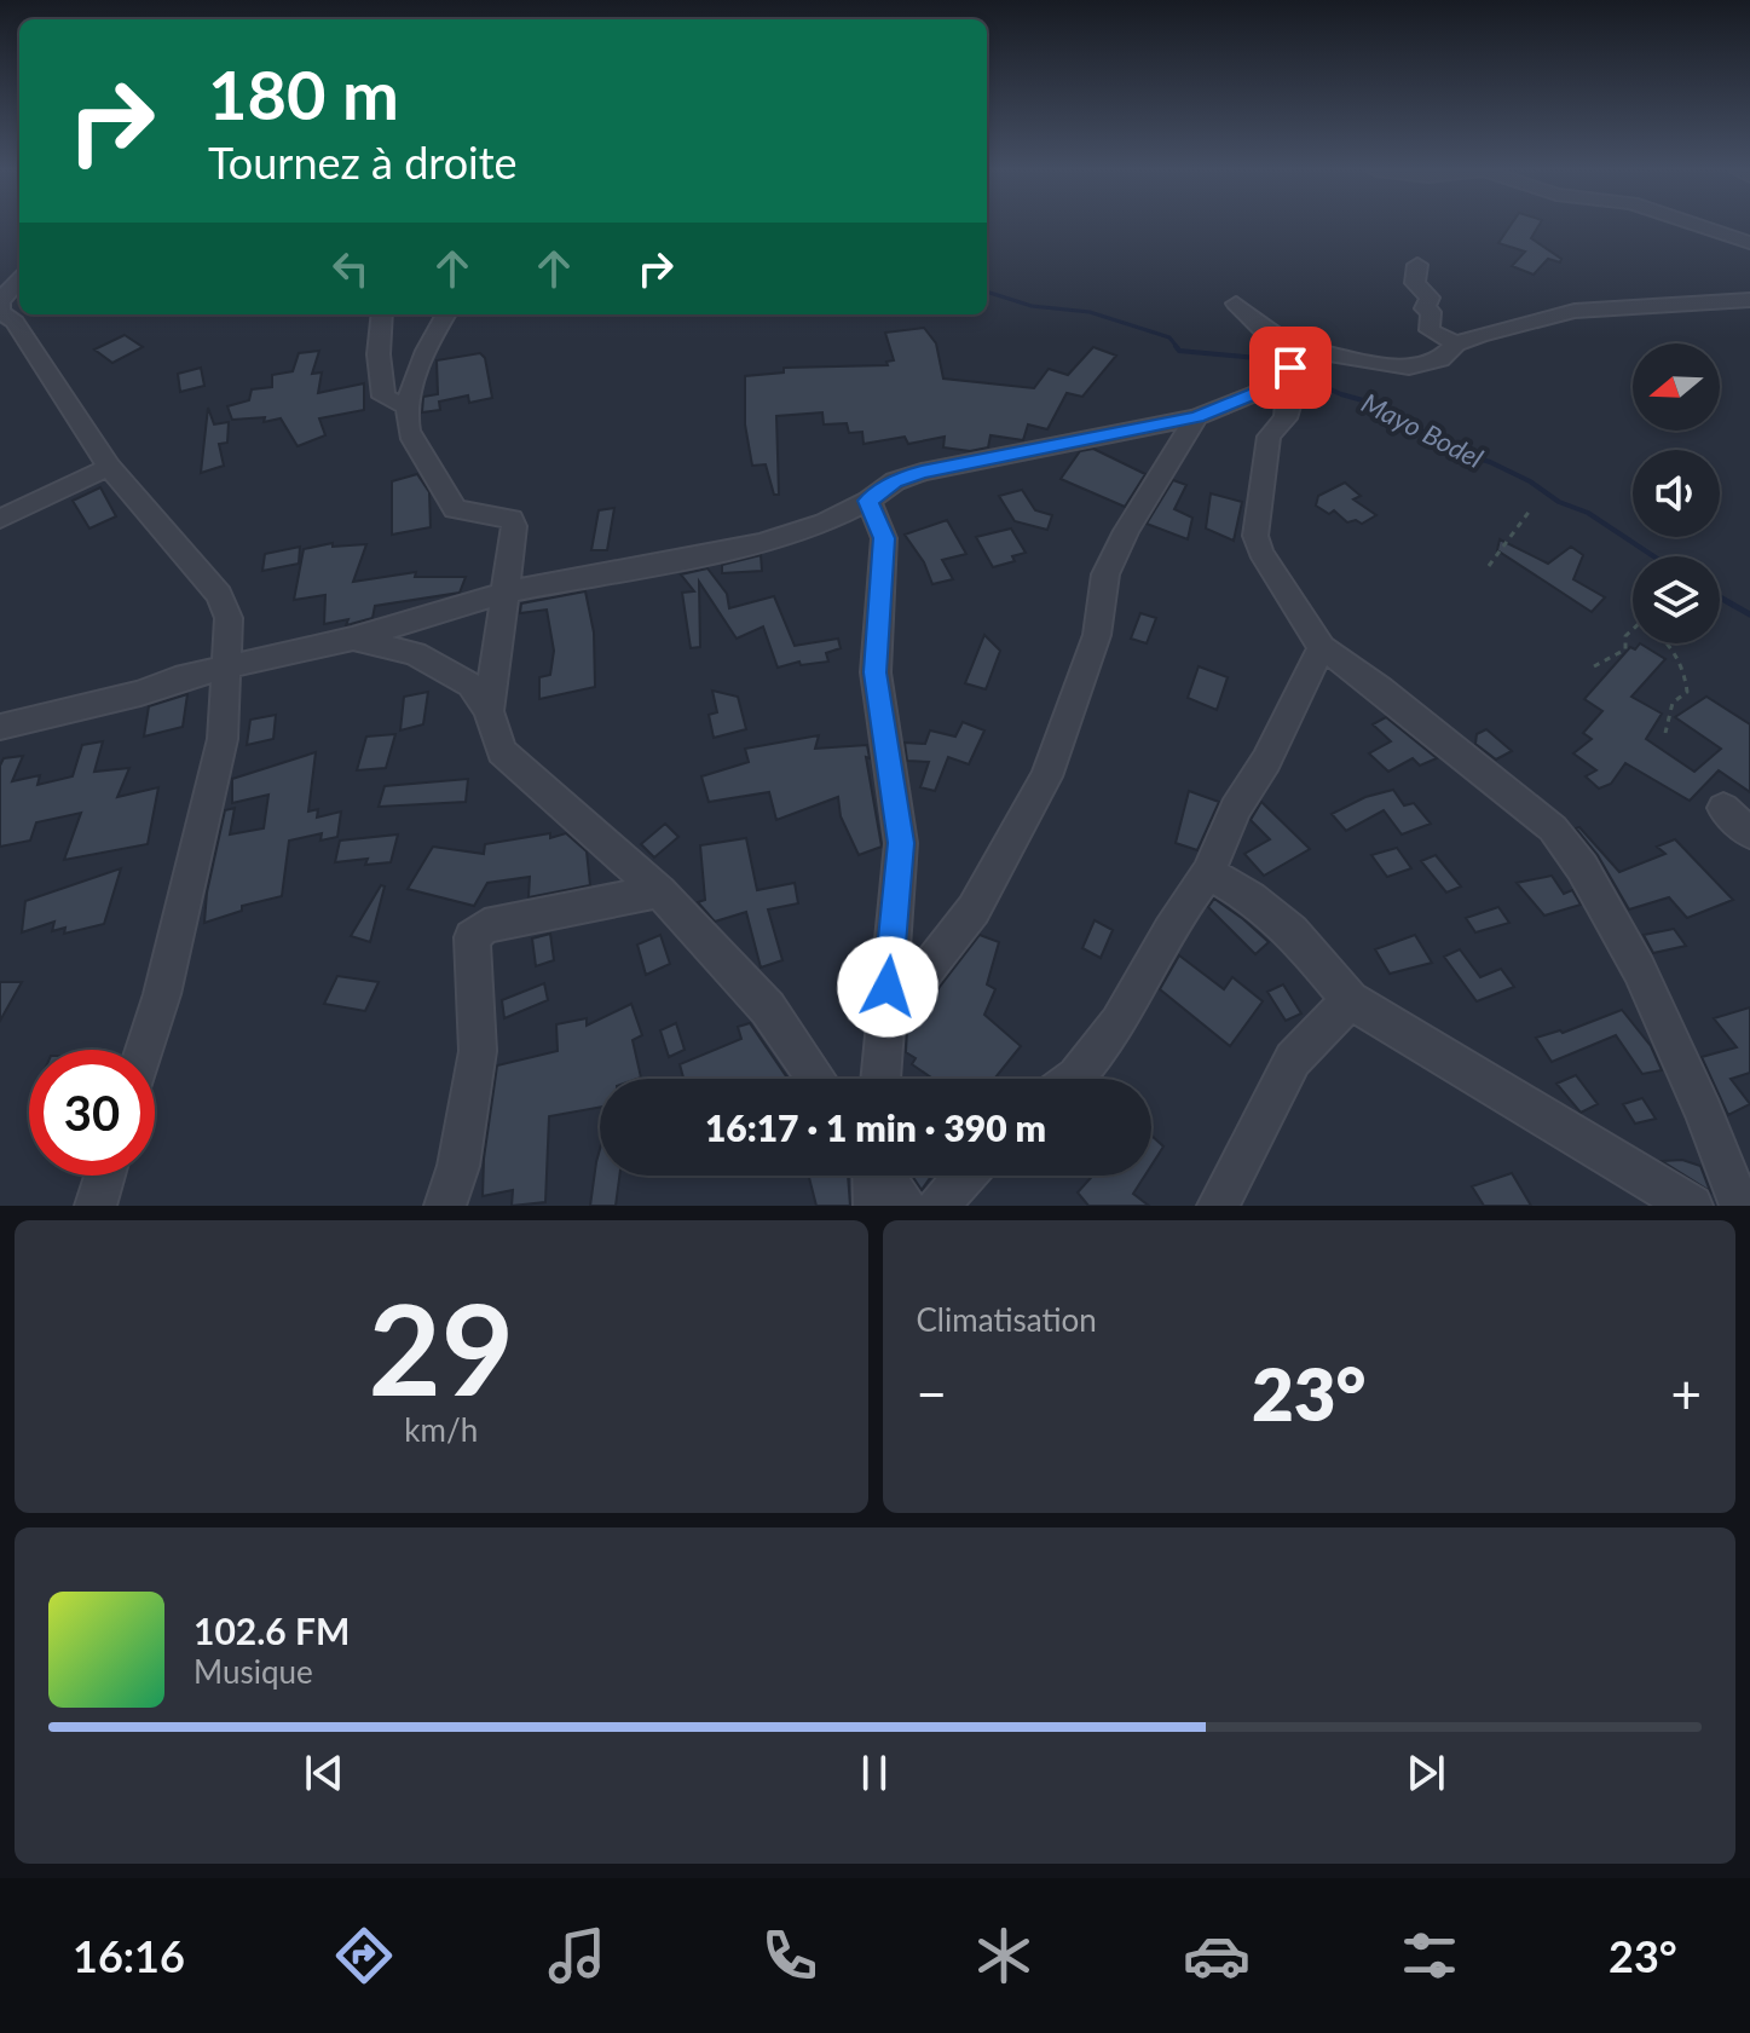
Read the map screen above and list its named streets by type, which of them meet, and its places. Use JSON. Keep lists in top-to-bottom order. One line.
{"water":["Mayo Bodel"],"north":"left","page":{"turn":["180 m","Tournez à droite"],"limit":"30","trip":"16:17 · 1 min · 390 m","tile":[["29","km/h"],"Climatisation"],"heat":["−","23°","+"],"song":["102.6 FM","Musique"],"tabs":["16:16","23°"]}}
